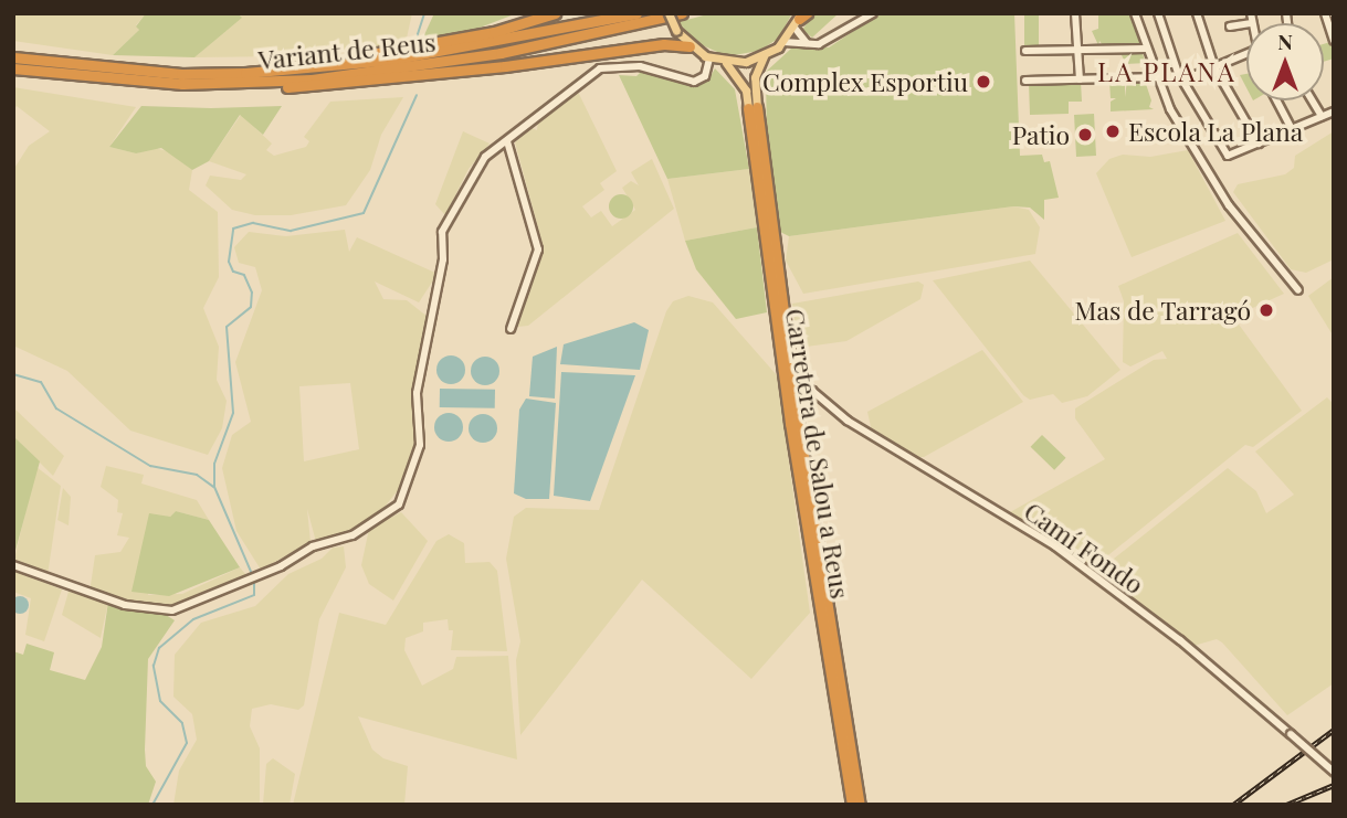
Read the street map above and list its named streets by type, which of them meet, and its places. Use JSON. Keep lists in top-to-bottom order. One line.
{"streets":{"highway":["Variant de Reus","Carretera de Salou a Reus"],"street":["Camí Fondo"]},"districts":["LA PLANA"],"places":["Complex Esportiu","Escola La Plana","Patio","Mas de Tarragó"],"north":"top"}
